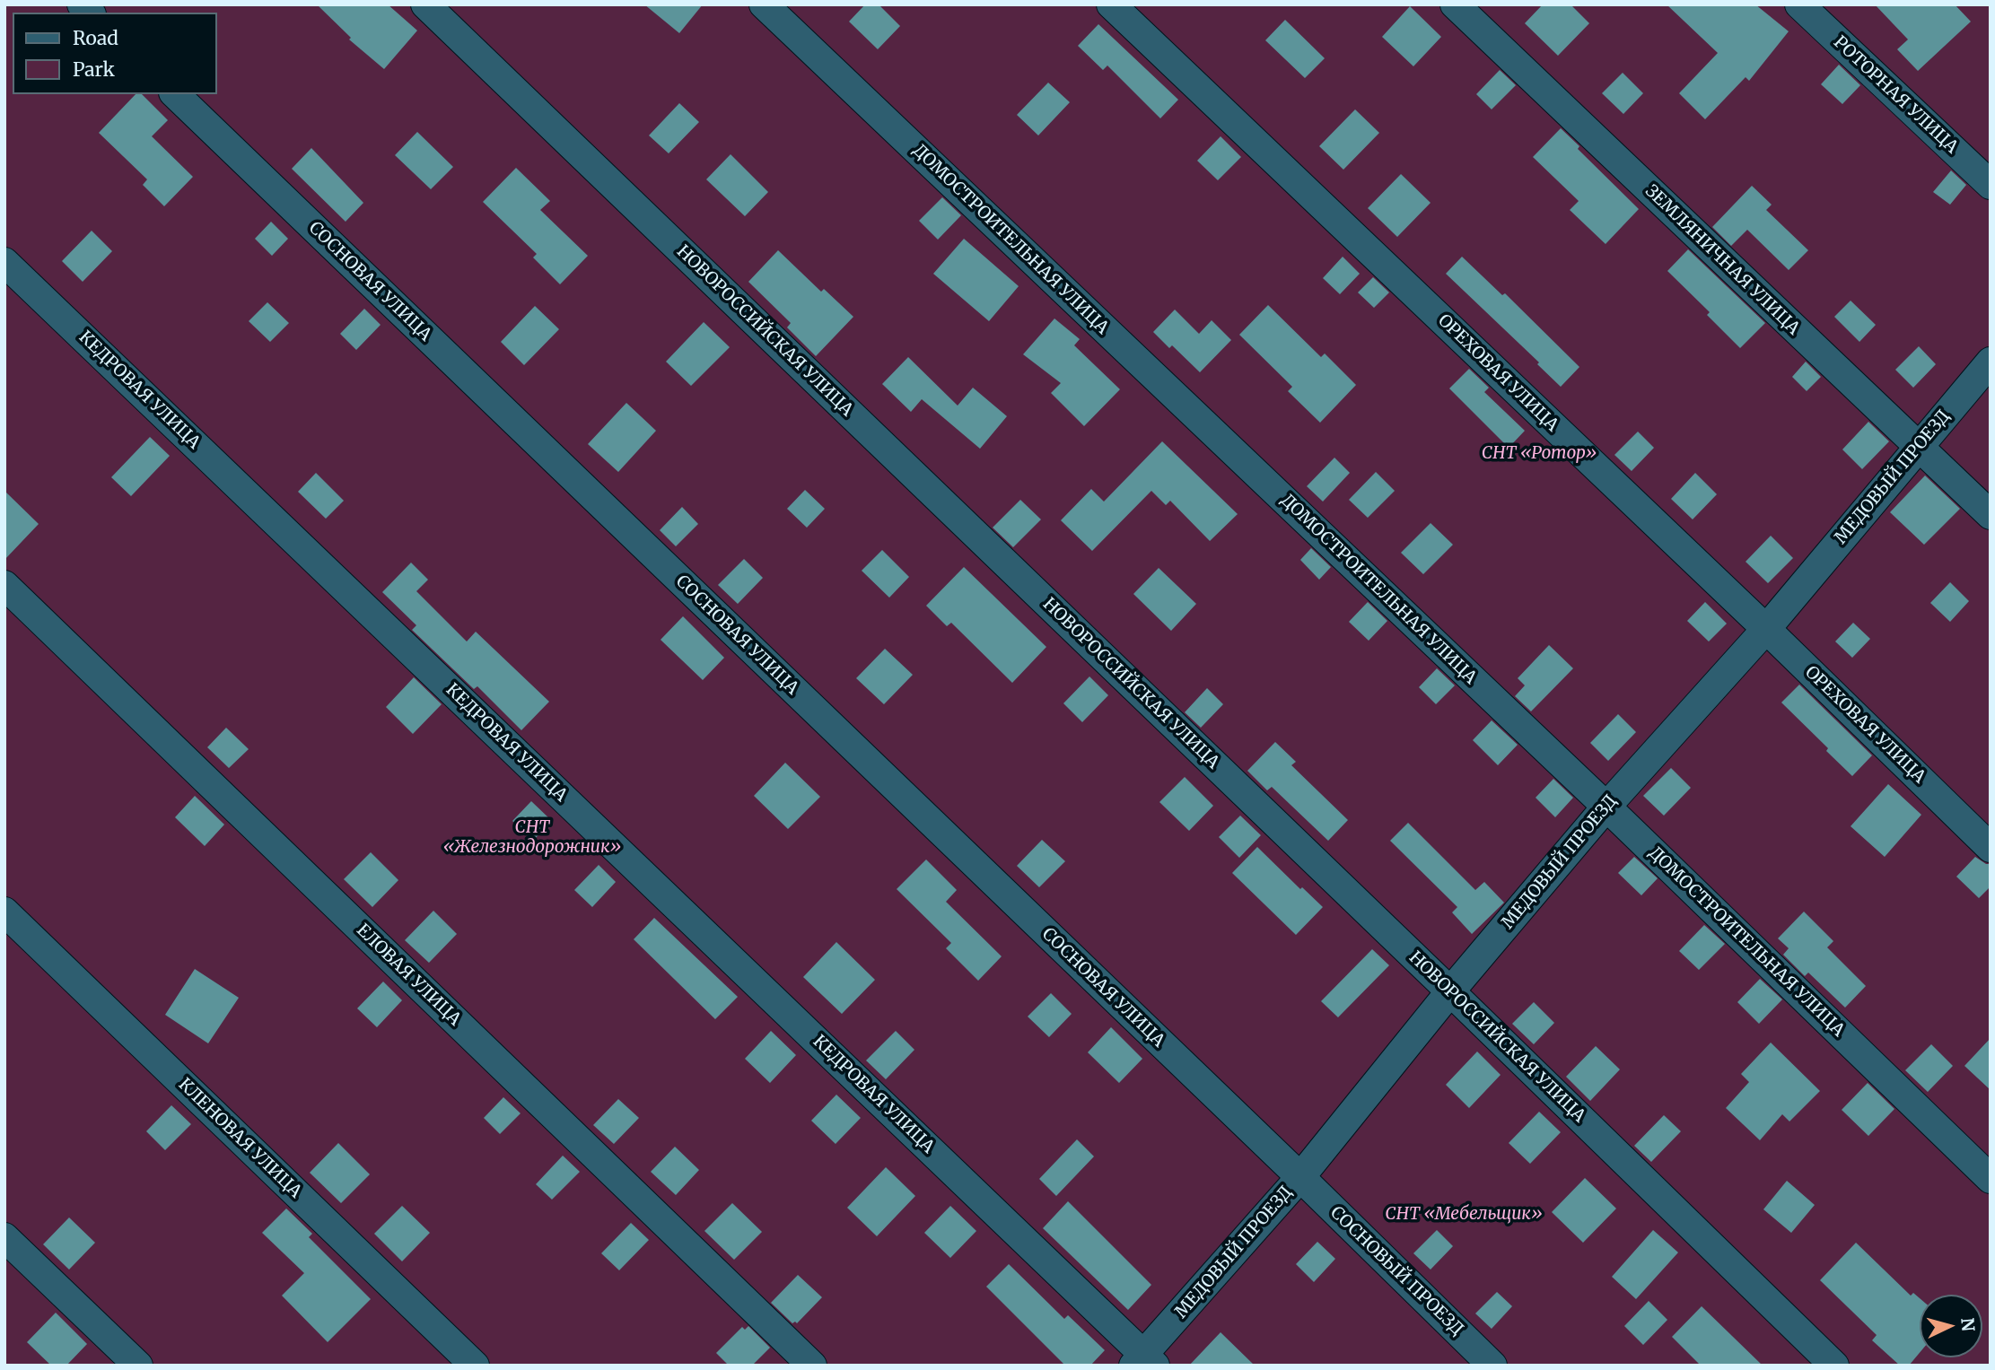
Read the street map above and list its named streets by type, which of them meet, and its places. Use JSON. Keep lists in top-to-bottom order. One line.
{"streets":{"street":["РОТОРНАЯ УЛИЦА","ДОМОСТРОИТЕЛЬНАЯ УЛИЦА","ЗЕМЛЯНИЧНАЯ УЛИЦА","СОСНОВАЯ УЛИЦА","НОВОРОССИЙСКАЯ УЛИЦА","ОРЕХОВАЯ УЛИЦА","КЕДРОВАЯ УЛИЦА","МЕДОВЫЙ ПРОЕЗД","ЕЛОВАЯ УЛИЦА","КЛЕНОВАЯ УЛИЦА","СОСНОВЫЙ ПРОЕЗД"]},"crossings":[["ДОМОСТРОИТЕЛЬНАЯ УЛИЦА","МЕДОВЫЙ ПРОЕЗД"],["ЗЕМЛЯНИЧНАЯ УЛИЦА","МЕДОВЫЙ ПРОЕЗД"],["СОСНОВАЯ УЛИЦА","МЕДОВЫЙ ПРОЕЗД"],["СОСНОВАЯ УЛИЦА","СОСНОВЫЙ ПРОЕЗД"],["НОВОРОССИЙСКАЯ УЛИЦА","МЕДОВЫЙ ПРОЕЗД"],["ОРЕХОВАЯ УЛИЦА","МЕДОВЫЙ ПРОЕЗД"],["КЕДРОВАЯ УЛИЦА","МЕДОВЫЙ ПРОЕЗД"],["МЕДОВЫЙ ПРОЕЗД","СОСНОВЫЙ ПРОЕЗД"]],"parks":["СНТ «Ротор»","СНТ «Железнодорожник»","СНТ «Мебельщик»"],"legend":["Road","Park"],"north":"right"}
